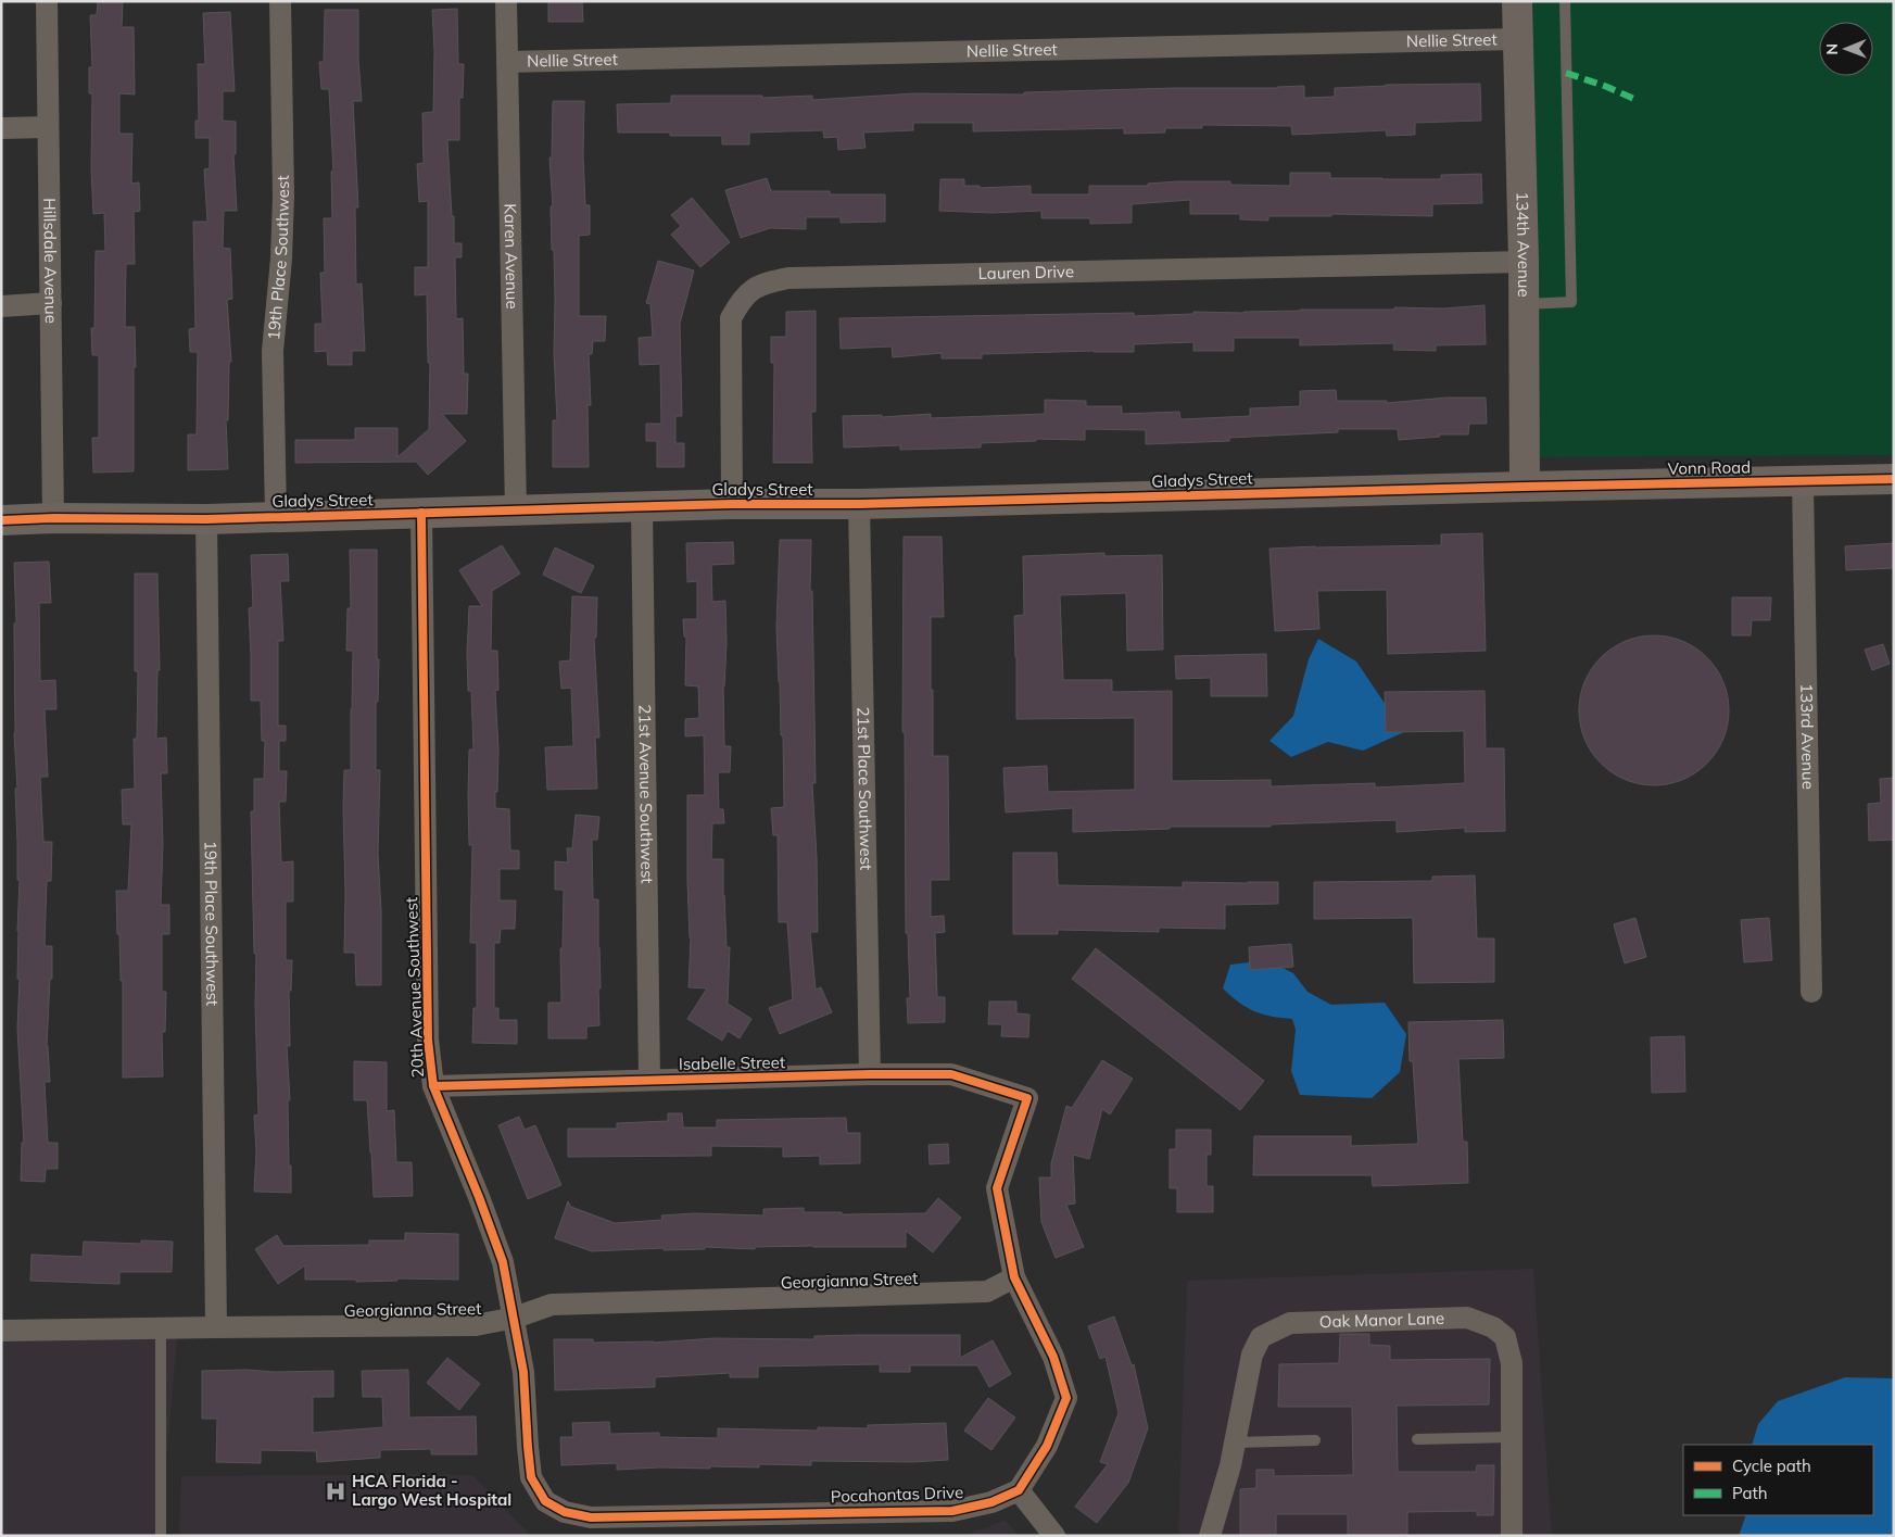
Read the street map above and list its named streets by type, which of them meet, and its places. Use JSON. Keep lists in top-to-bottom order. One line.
{"streets":{"street":["Nellie Street","134th Avenue","Karen Avenue","19th Place Southwest","Hillsdale Avenue","Lauren Drive","Vonn Road","Gladys Street","133rd Avenue","21st Place Southwest","21st Avenue Southwest","20th Avenue Southwest","Isabelle Street","Georgianna Street","Oak Manor Lane","Pocahontas Drive"]},"crossings":[["Nellie Street","134th Avenue"],["Nellie Street","Karen Avenue"],["134th Avenue","Lauren Drive"],["134th Avenue","Vonn Road"],["134th Avenue","Gladys Street"],["Karen Avenue","Gladys Street"],["19th Place Southwest","Gladys Street"],["19th Place Southwest","Georgianna Street"],["Hillsdale Avenue","Gladys Street"],["Lauren Drive","Gladys Street"],["Vonn Road","Gladys Street"],["Vonn Road","133rd Avenue"],["Gladys Street","21st Place Southwest"],["Gladys Street","21st Avenue Southwest"],["Gladys Street","20th Avenue Southwest"],["21st Place Southwest","Isabelle Street"],["21st Avenue Southwest","Isabelle Street"],["20th Avenue Southwest","Isabelle Street"],["20th Avenue Southwest","Georgianna Street"],["20th Avenue Southwest","Pocahontas Drive"],["Isabelle Street","Georgianna Street"]],"places":{"hospital":["HCA Florida - Largo West Hospital"]},"legend":["Cycle path","Path"],"north":"left"}
